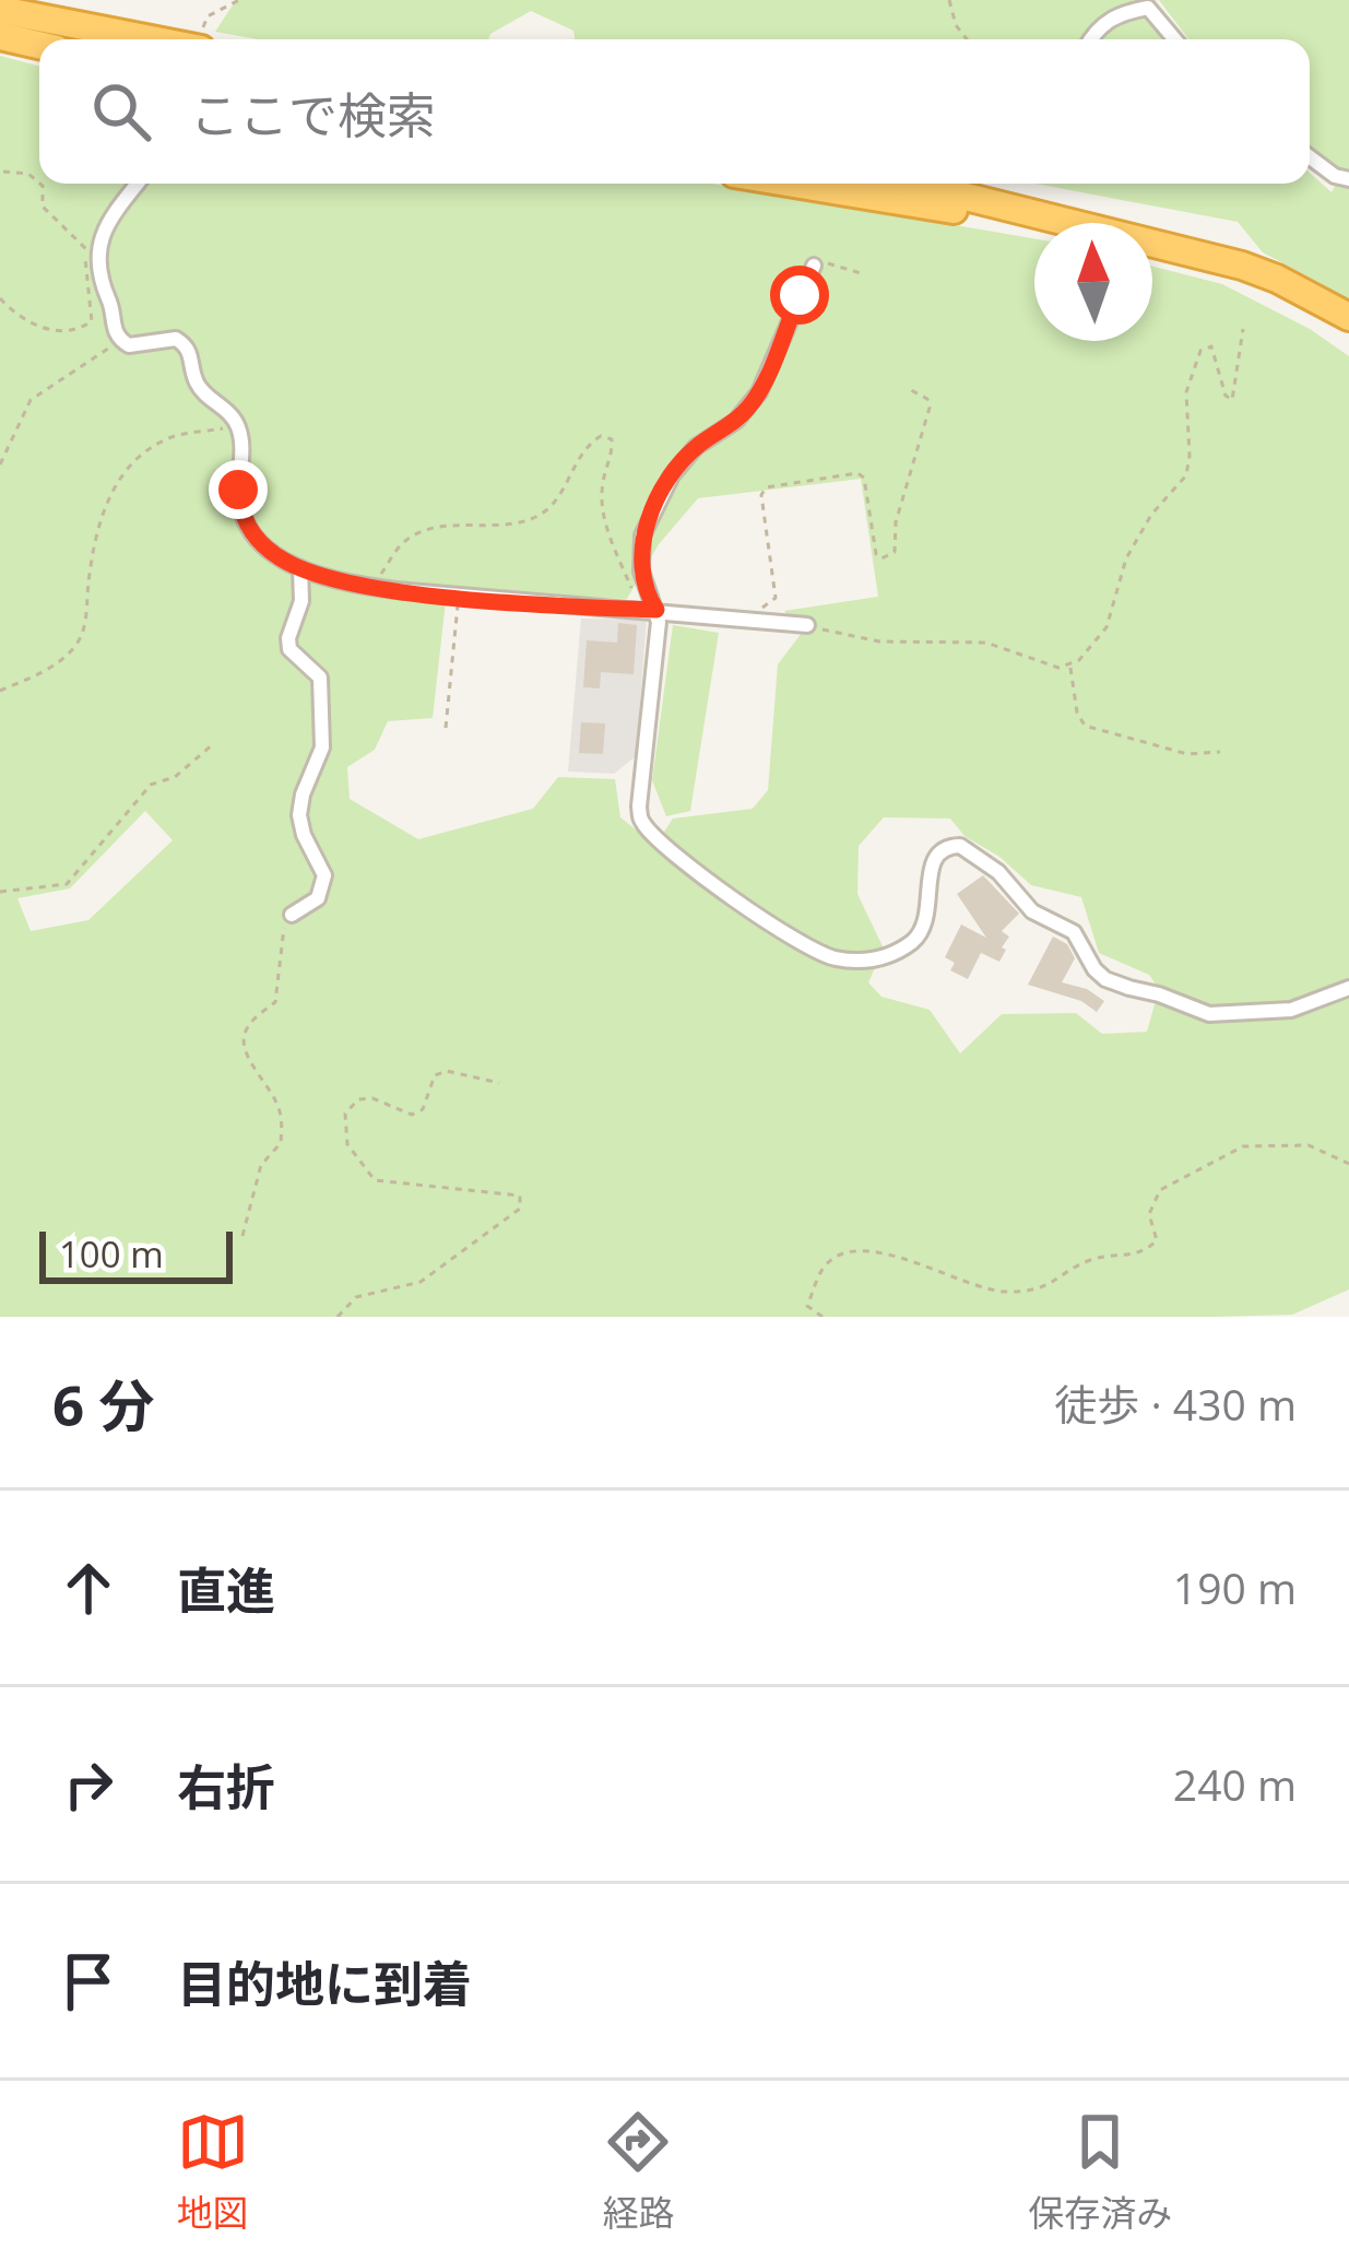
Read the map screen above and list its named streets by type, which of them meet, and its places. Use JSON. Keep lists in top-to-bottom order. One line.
{"scale_bar":"100 m","north":"top","page":{"search":"ここで検索","scale":"100 m","heading":["6 分","徒歩 · 430 m"],"list":[["直進","190 m"],["右折","240 m"],"目的地に到着"],"nav":["地図","経路","保存済み"]}}
